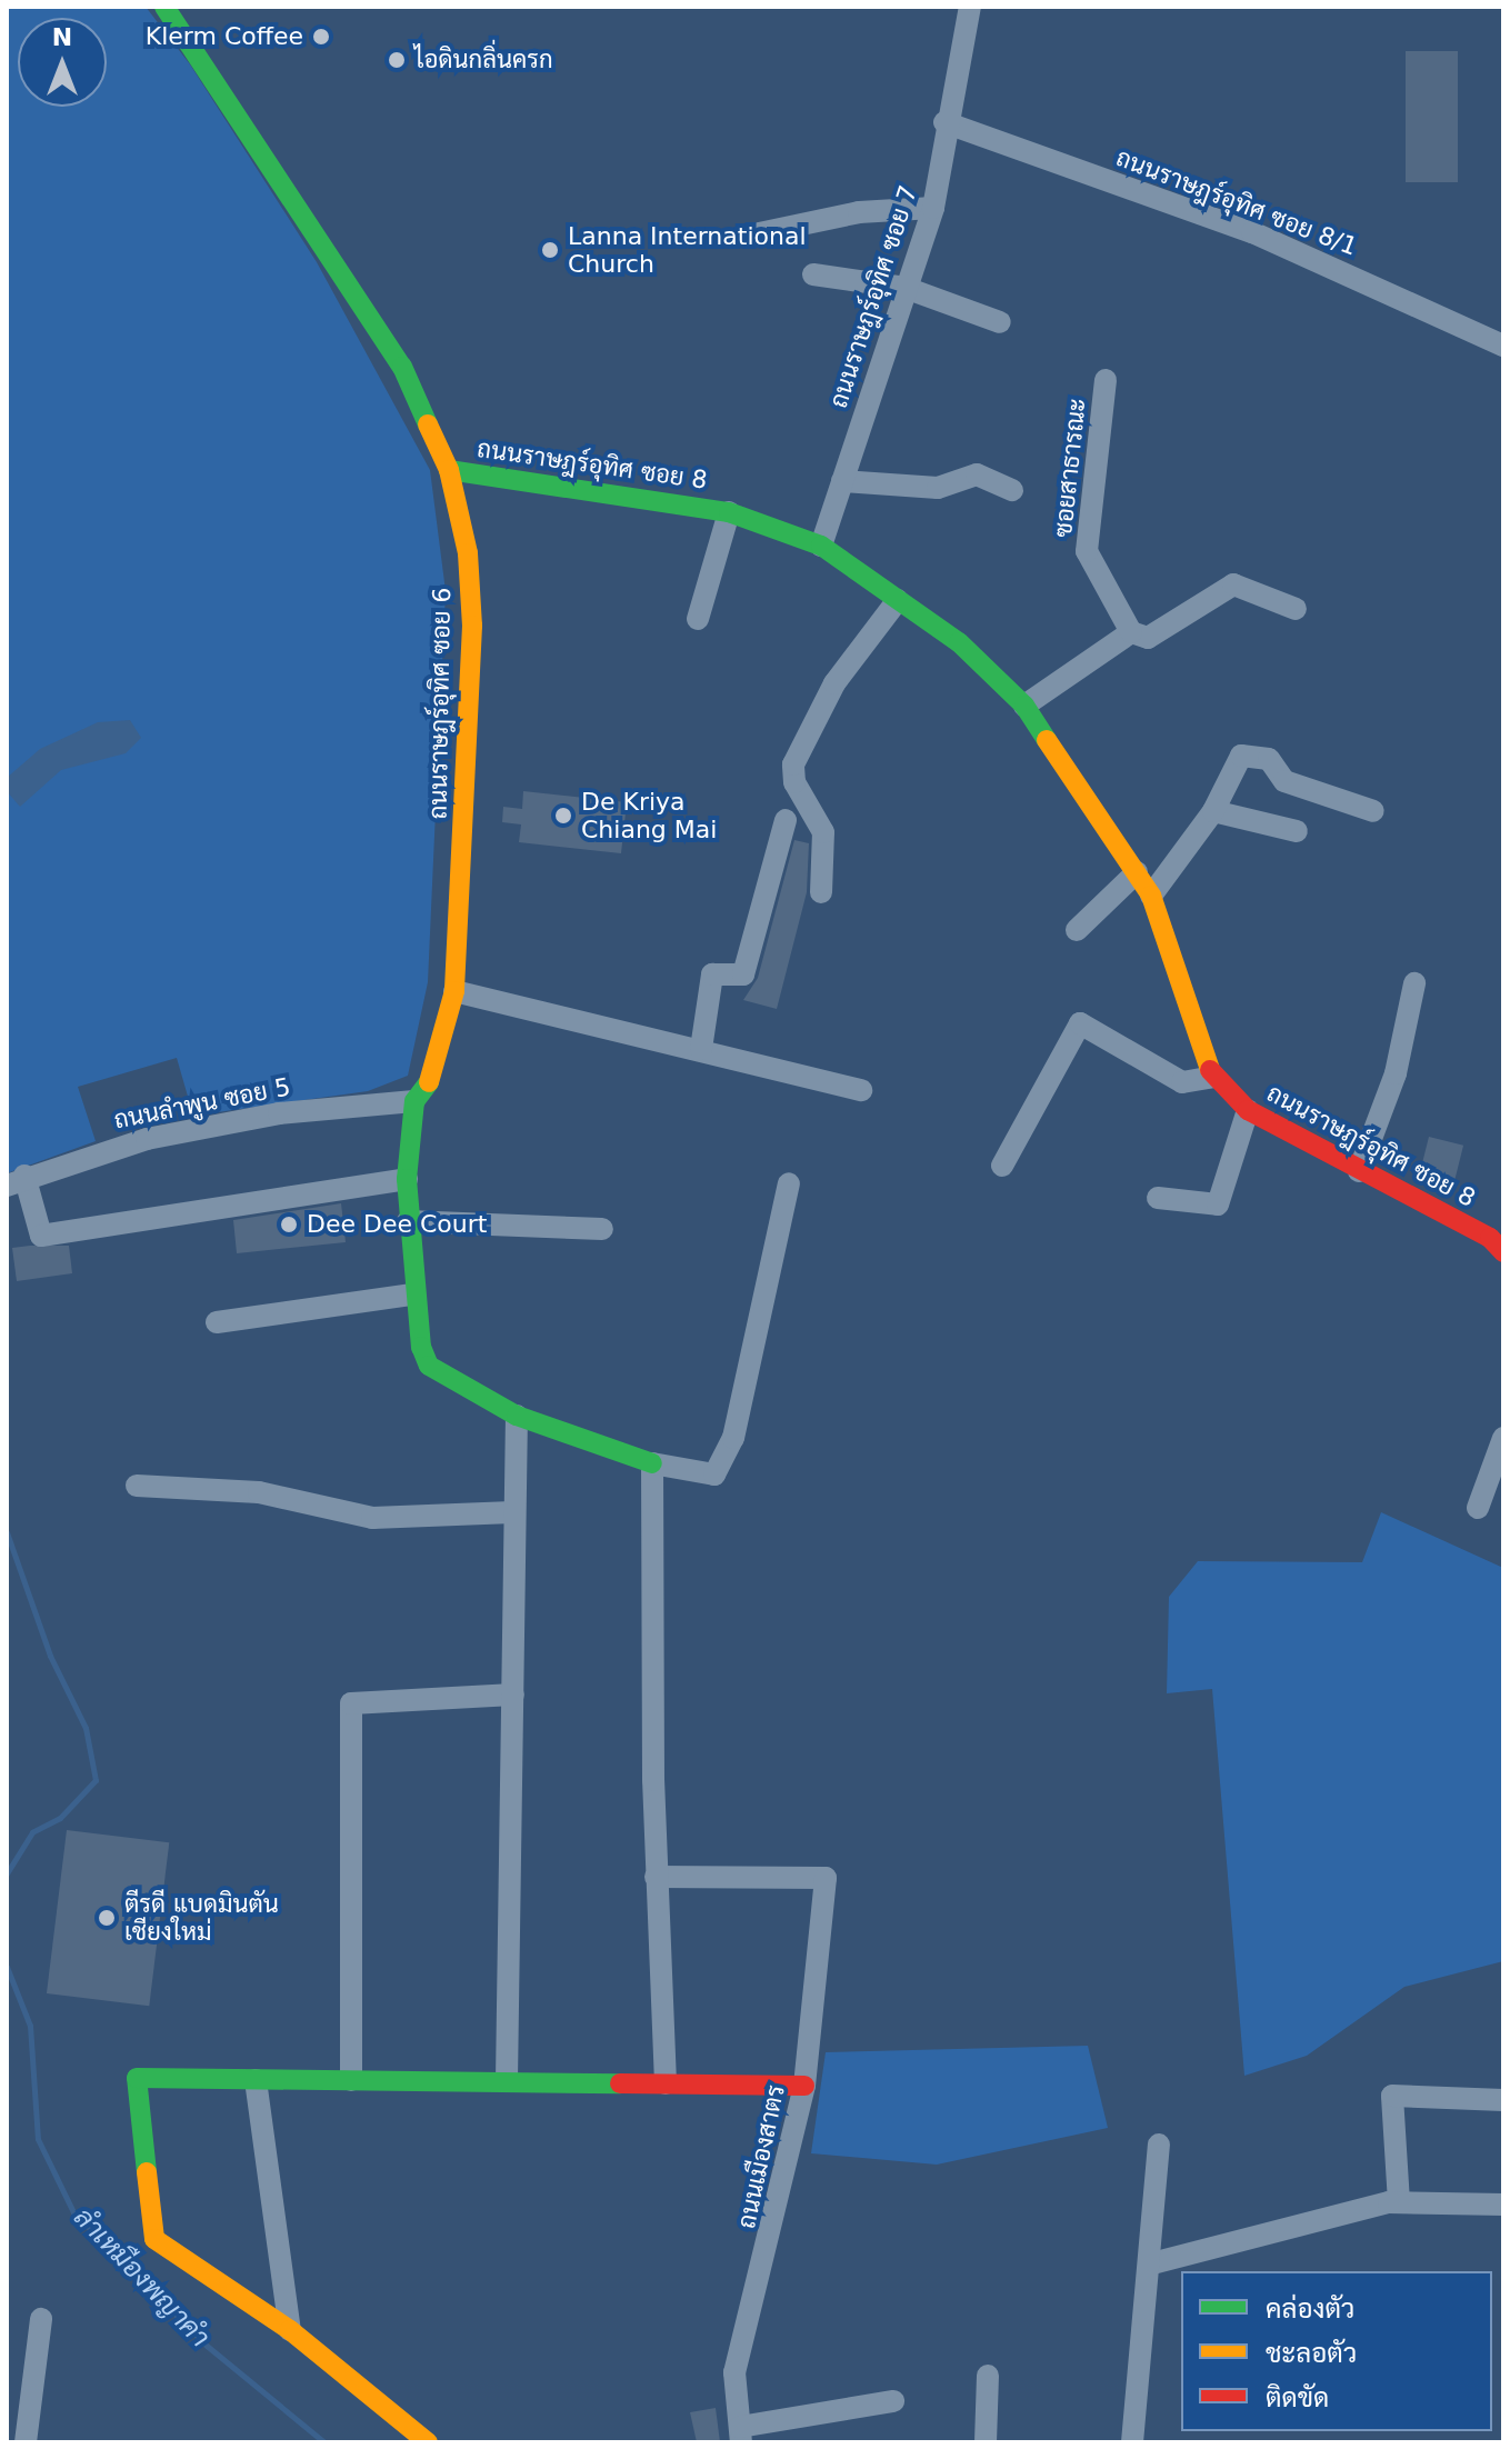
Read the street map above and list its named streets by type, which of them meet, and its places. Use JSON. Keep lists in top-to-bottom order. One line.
{"streets":{"street":["ถนนราษฎร์อุทิศ ซอย 8/1","ถนนราษฎร์อุทิศ ซอย 7","ถนนราษฎร์อุทิศ ซอย 8","ซอยสาธารณะ","ถนนราษฎร์อุทิศ ซอย 6","ถนนลำพูน ซอย 5","ถนนเมืองสาตร"]},"crossings":[["ถนนราษฎร์อุทิศ ซอย 8/1","ถนนราษฎร์อุทิศ ซอย 7"],["ถนนราษฎร์อุทิศ ซอย 7","ถนนราษฎร์อุทิศ ซอย 8"],["ถนนราษฎร์อุทิศ ซอย 8","ถนนราษฎร์อุทิศ ซอย 6"],["ถนนราษฎร์อุทิศ ซอย 6","ถนนลำพูน ซอย 5"]],"water":["ลำเหมืองพญาคำ"],"places":["Klerm Coffee","ไอดินกลิ่นครก","Lanna International Church","De Kriya Chiang Mai","Dee Dee Court","ตีรดี แบดมินตัน เชียงใหม่"],"legend":["คล่องตัว","ชะลอตัว","ติดขัด"],"north":"top"}
